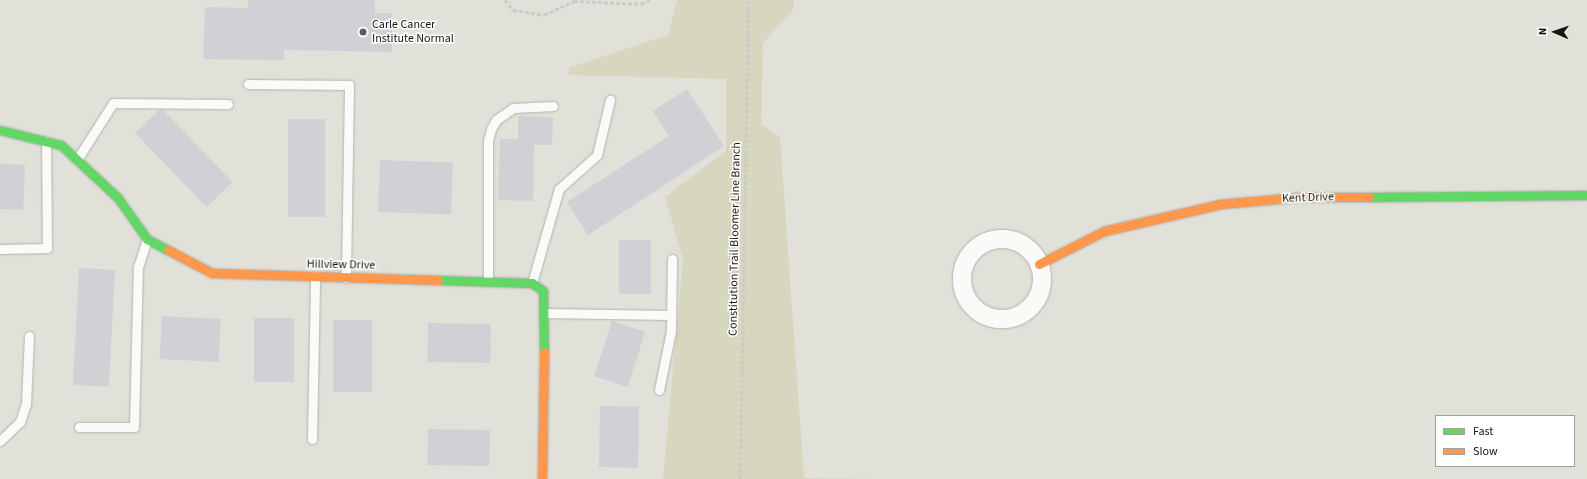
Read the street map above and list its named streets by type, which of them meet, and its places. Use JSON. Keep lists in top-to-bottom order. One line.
{"streets":{"street":["Kent Drive","Hillview Drive"],"path":["Constitution Trail Bloomer Line Branch"]},"places":["Carle Cancer Institute Normal"],"legend":["Fast","Slow"],"north":"left"}
